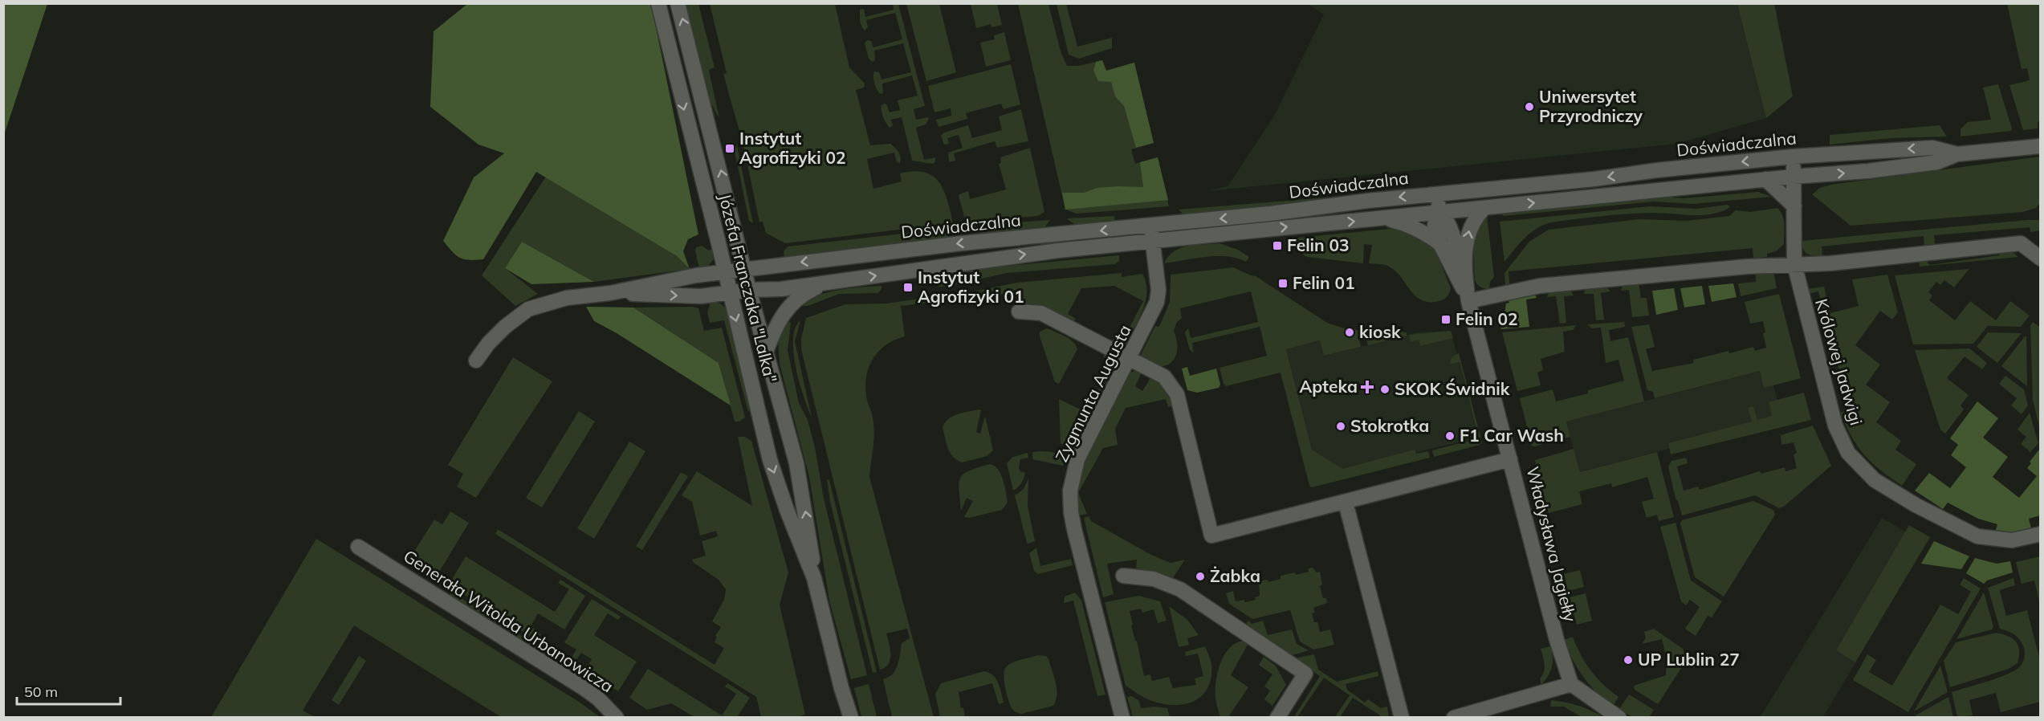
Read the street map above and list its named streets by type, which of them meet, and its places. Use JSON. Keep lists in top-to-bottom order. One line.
{"streets":{"street":["Doświadczalna","Józefa Franczaka \"Lalka\"","Królowej Jadwigi","Zygmunta Augusta","Władysława Jagiełły","Generała Witolda Urbanowicza"]},"crossings":[["Doświadczalna","Józefa Franczaka \"Lalka\""],["Doświadczalna","Królowej Jadwigi"],["Doświadczalna","Zygmunta Augusta"],["Doświadczalna","Władysława Jagiełły"]],"places":{"other":["Uniwersytet Przyrodniczy","kiosk","SKOK Świdnik","Stokrotka","F1 Car Wash","Żabka","UP Lublin 27"],"transit":["Instytut Agrofizyki 02","Felin 03","Felin 01","Instytut Agrofizyki 01","Felin 02"],"health":["Apteka"]},"scale_bar":"50 m"}
